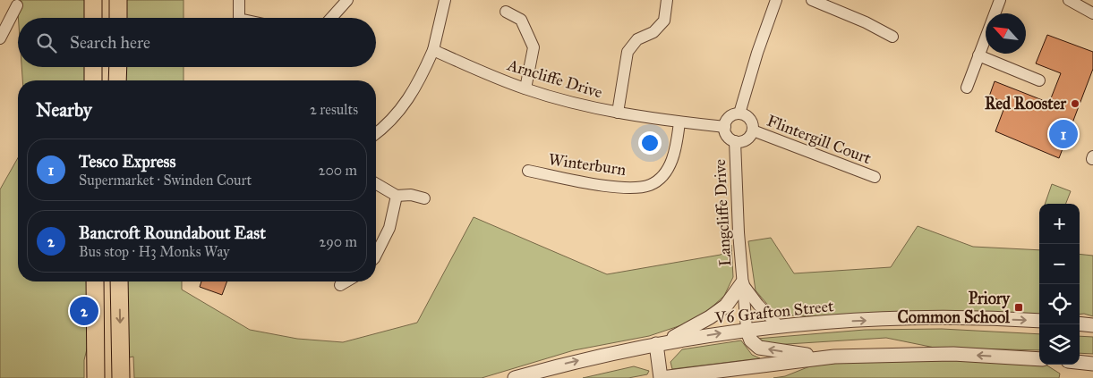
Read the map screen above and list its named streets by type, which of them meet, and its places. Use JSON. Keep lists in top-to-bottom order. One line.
{"streets":{"street":["Arncliffe Drive","Flintergill Court","Winterburn","Langcliffe Drive","V6 Grafton Street"]},"crossings":[["Arncliffe Drive","Flintergill Court"],["Arncliffe Drive","Winterburn"],["Arncliffe Drive","Langcliffe Drive"],["Flintergill Court","Langcliffe Drive"],["Langcliffe Drive","V6 Grafton Street"]],"places":{"other":["Red Rooster"],"transit":["Priory Common School"]},"north":"top left","page":{"search":"Search here","heading":["Nearby","2 results"],"pins":["1","2"],"list":[{"mark":"1","name":"Tesco Express","note":"Supermarket · Swinden Court","value":"200 m"},{"mark":"2","name":"Bancroft Roundabout East","note":"Bus stop · H3 Monks Way","value":"290 m"}],"map_buttons":["+","−"]}}
